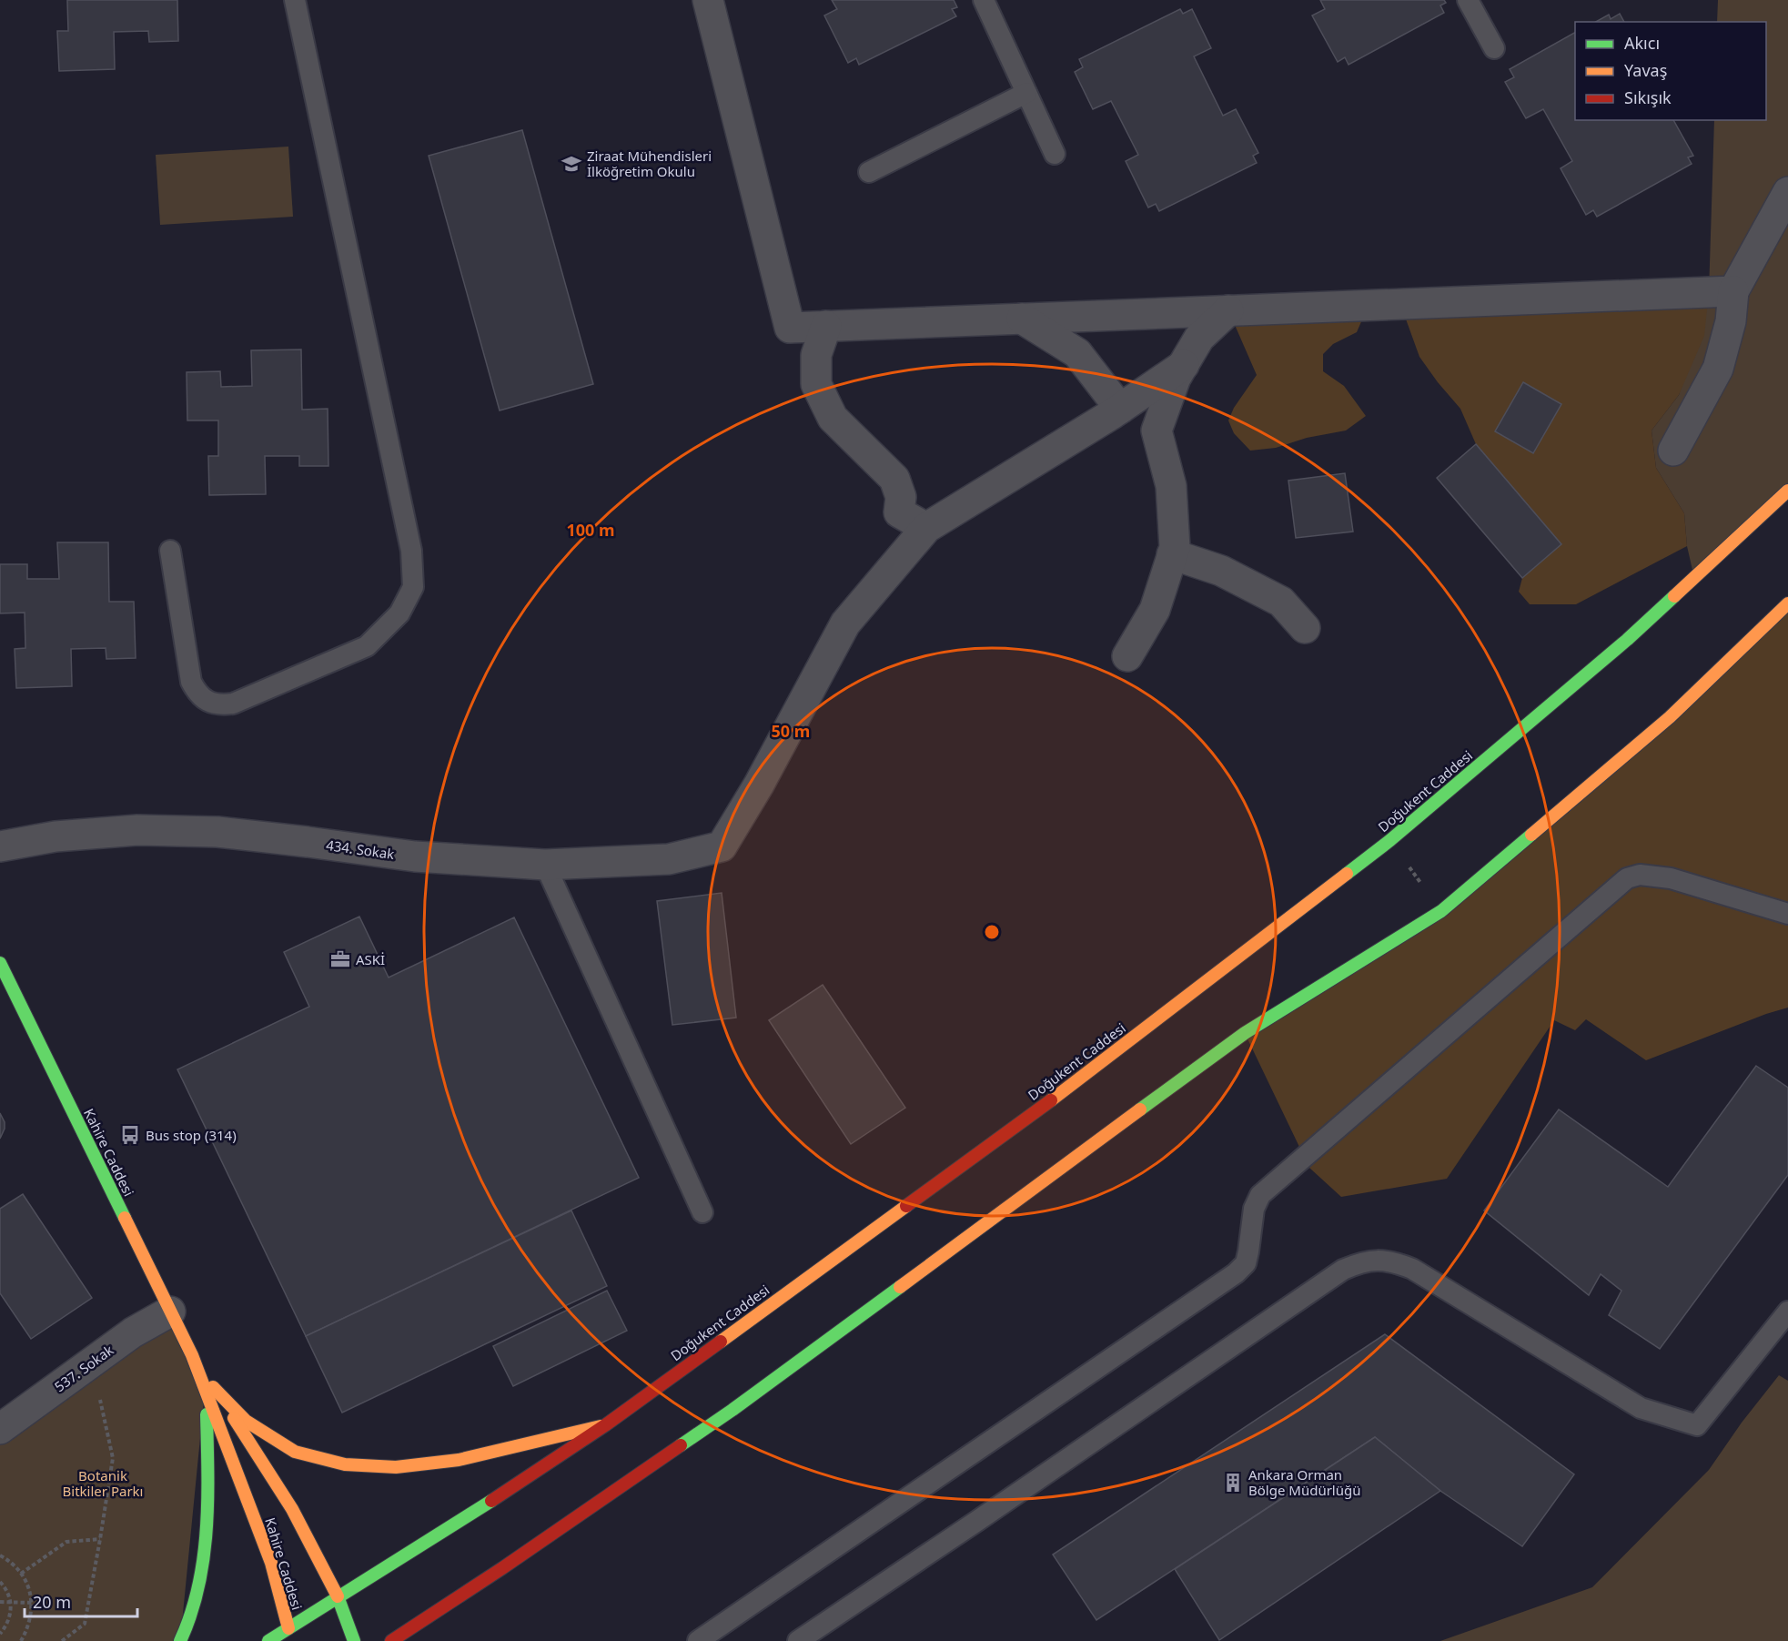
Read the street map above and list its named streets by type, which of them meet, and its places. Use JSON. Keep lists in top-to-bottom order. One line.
{"streets":{"main road":["Doğukent Caddesi","Kahire Caddesi"],"street":["434. Sokak","537. Sokak"]},"crossings":[["Doğukent Caddesi","Kahire Caddesi"],["Kahire Caddesi","537. Sokak"]],"parks":["Botanik Bitkiler Parkı"],"places":{"school or university":["Ziraat Mühendisleri İlköğretim Okulu"],"office":["ASKİ"],"bus stop":["Bus stop (314)"],"building":["Ankara Orman Bölge Müdürlüğü"]},"legend":["Akıcı","Yavaş","Sıkışık"],"scale_bar":"20 m","rings":["100 m","50 m"]}
